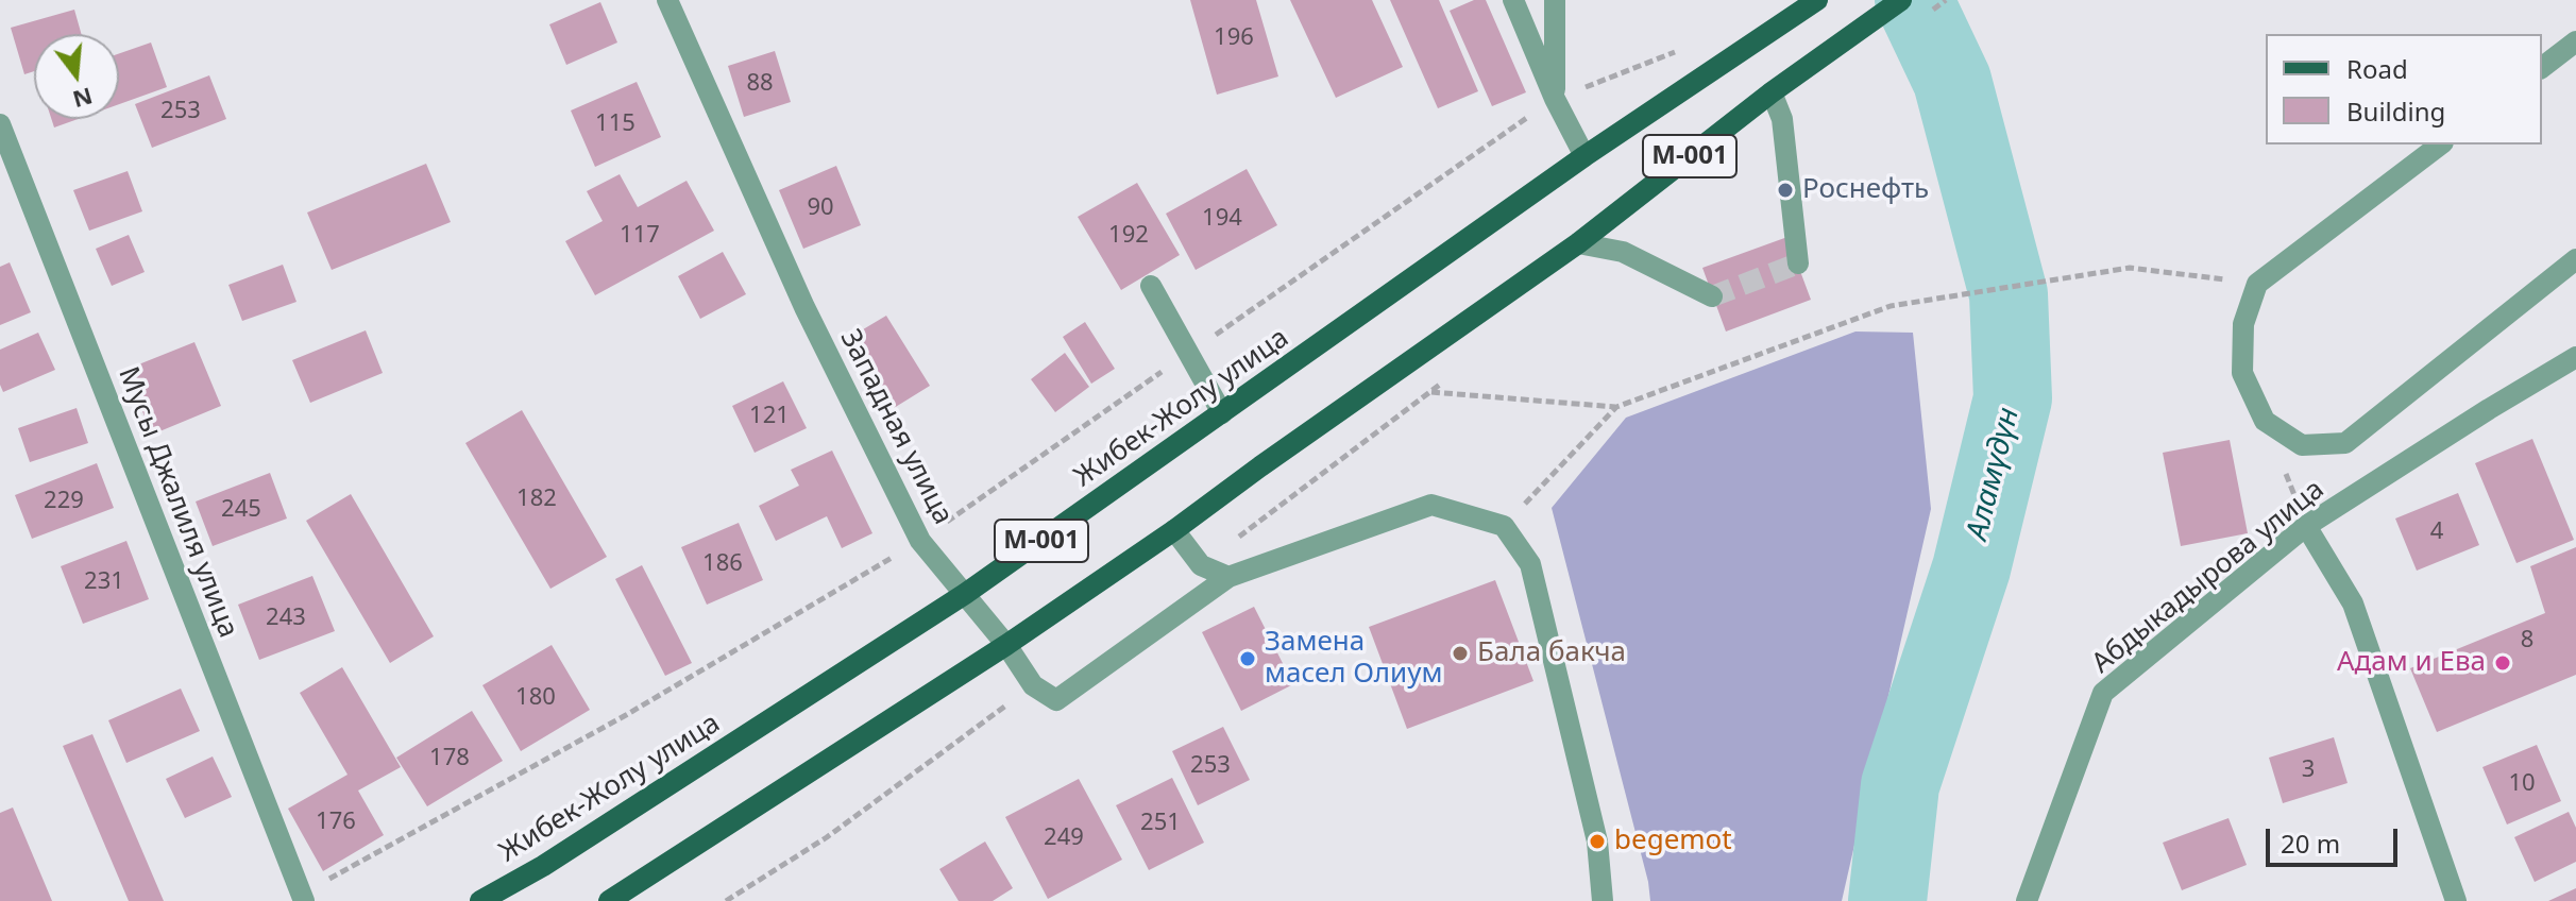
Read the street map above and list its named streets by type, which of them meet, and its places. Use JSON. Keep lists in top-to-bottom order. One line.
{"streets":{"main road":["М-001","Жибек-Жолу улица"],"street":["Западная улица","Мусы Джалиля улица","Абдыкадырова улица"]},"crossings":[["М-001","Западная улица"],["Жибек-Жолу улица","Западная улица"]],"water":["Аламүдүн"],"places":["Роснефть","Бала бакча","Замена масел Олиум","Адам и Ева","begemot"],"house_numbers":["196","88","253","115","90","194","117","192","121","182","229","245","4","186","231","243","8","180","178","253","3","10","176","251","249"],"legend":["Road","Building"],"scale_bar":"20 m","north":"bottom"}
